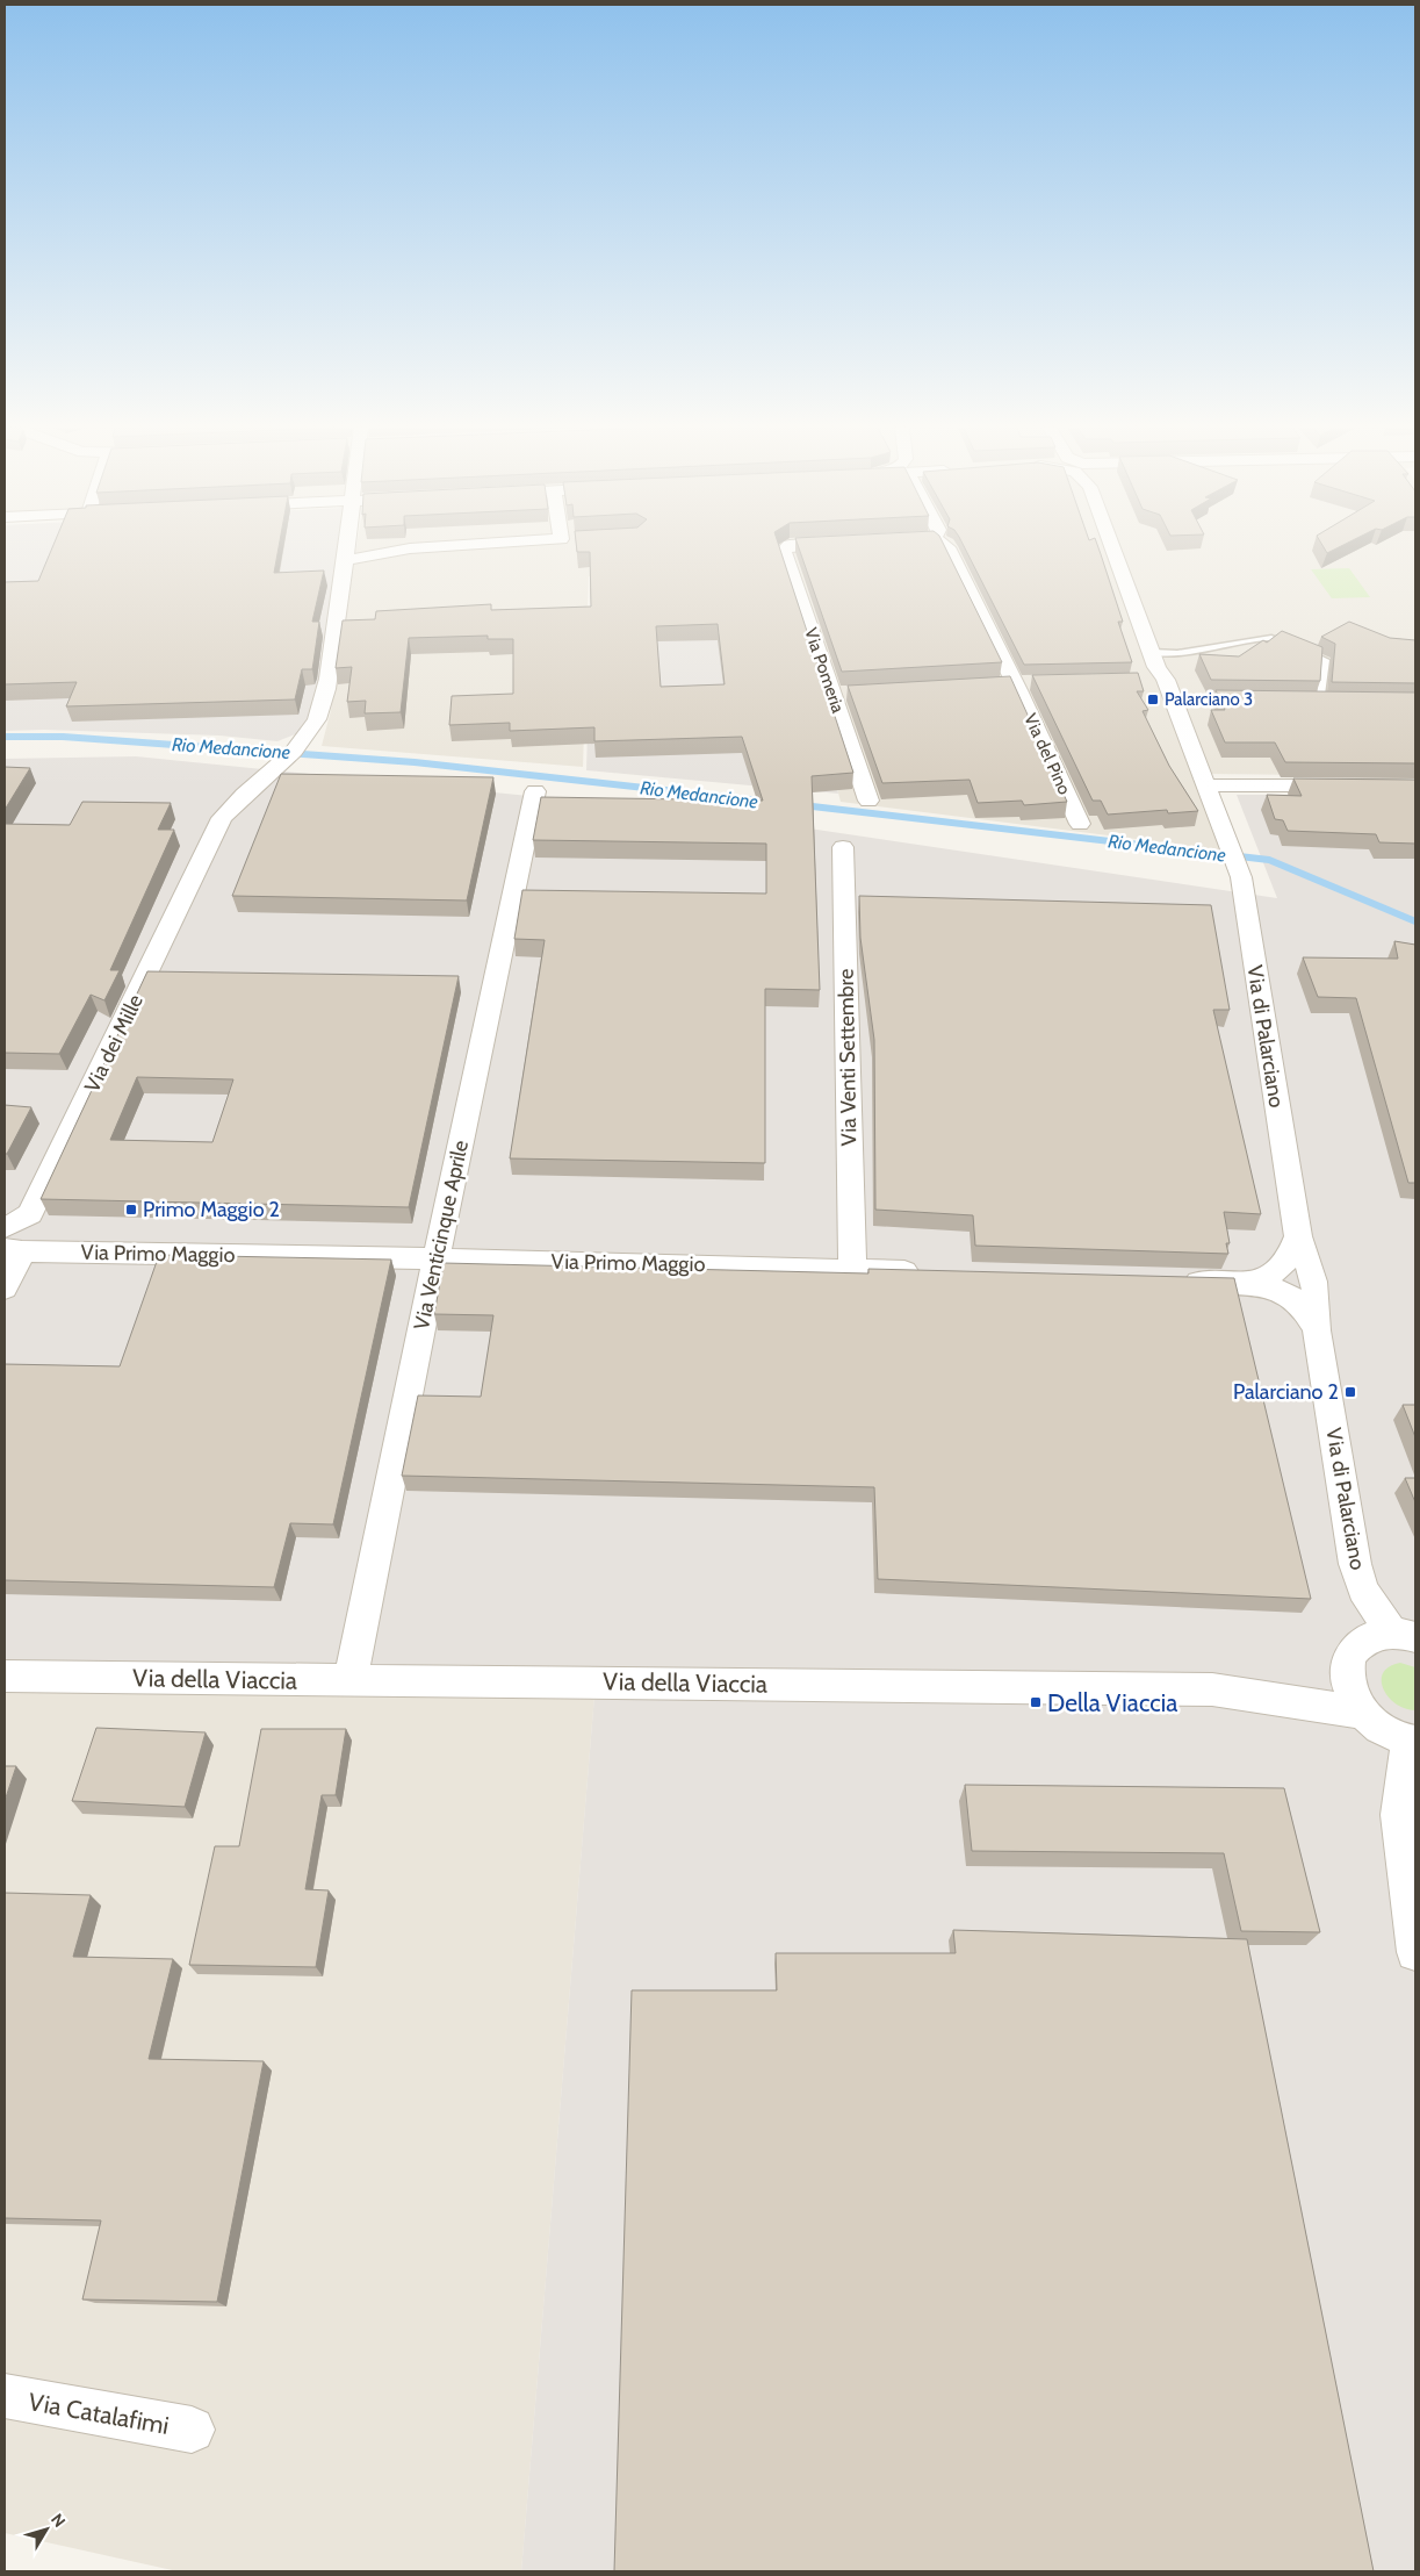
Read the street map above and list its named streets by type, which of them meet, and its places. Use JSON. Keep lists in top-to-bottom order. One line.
{"streets":{"street":["Via Pomeria","Via del Pino","Via di Palarciano","Via dei Mille","Via Venti Settembre","Via Venticinque Aprile","Via Primo Maggio","Via della Viaccia","Via Catalafimi"]},"crossings":[["Via Venti Settembre","Via Primo Maggio"],["Via Venticinque Aprile","Via Primo Maggio"],["Via Venticinque Aprile","Via della Viaccia"]],"water":["Rio Medancione"],"places":{"transit":["Palarciano 3","Primo Maggio 2","Palarciano 2","Della Viaccia"]},"north":"top right"}
